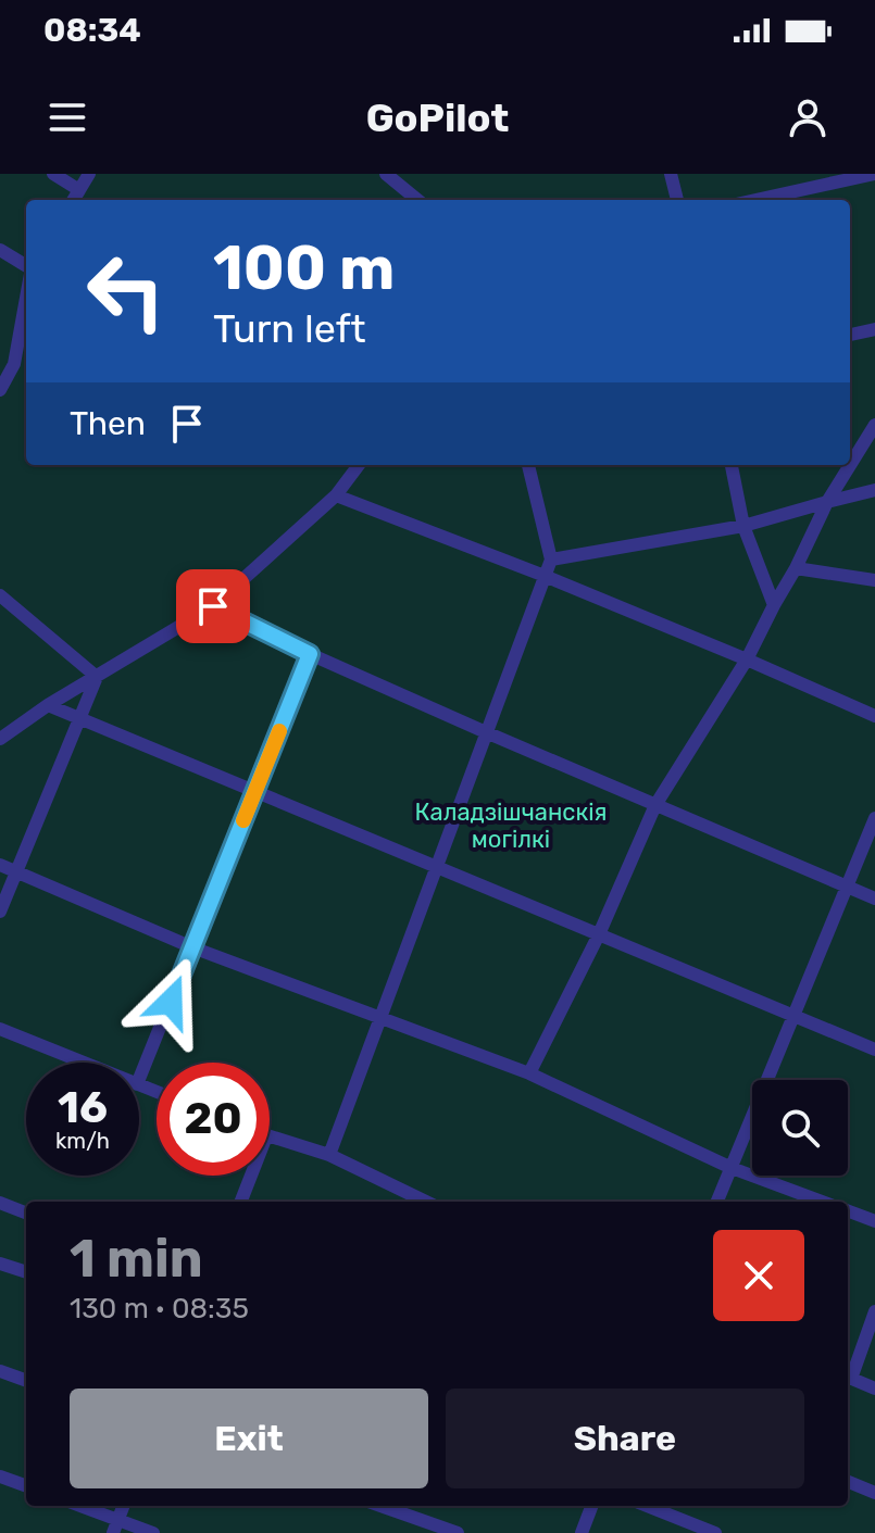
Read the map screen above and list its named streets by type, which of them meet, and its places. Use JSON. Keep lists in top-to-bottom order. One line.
{"parks":["Каладзішчанскія могілкі"],"page":{"status":"08:34","header":"GoPilot","turn":["100 m","Turn left"],"then":"Then","speed":"16 km/h","limit":"20","heading":["1 min","130 m · 08:35"],"buttons":["Exit","Share"]}}
